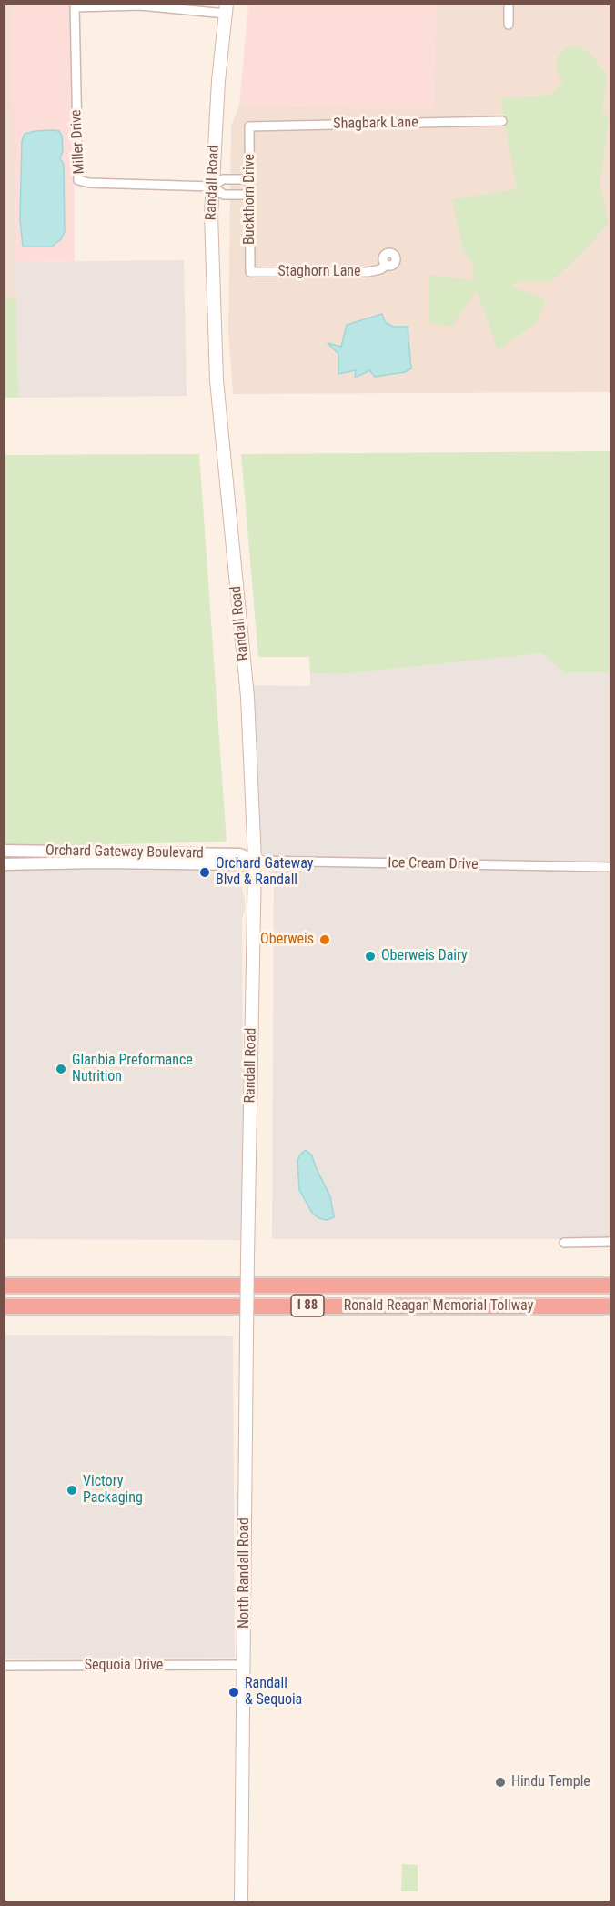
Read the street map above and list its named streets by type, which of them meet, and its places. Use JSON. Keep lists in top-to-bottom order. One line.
{"streets":{"highway":["I 88","Ronald Reagan Memorial Tollway"],"main road":["Randall Road","North Randall Road"],"street":["Shagbark Lane","Miller Drive","Buckthorn Drive","Staghorn Lane","Orchard Gateway Boulevard","Ice Cream Drive","Sequoia Drive"]},"crossings":[["Shagbark Lane","Buckthorn Drive"],["Miller Drive","Randall Road"],["Randall Road","Orchard Gateway Boulevard"],["Randall Road","Ice Cream Drive"],["Randall Road","North Randall Road"],["Buckthorn Drive","Staghorn Lane"],["Orchard Gateway Boulevard","Ice Cream Drive"],["North Randall Road","Sequoia Drive"]],"places":["Orchard Gateway Blvd & Randall","Oberweis","Oberweis Dairy","Glanbia Preformance Nutrition","Victory Packaging","Randall & Sequoia","Hindu Temple"]}
